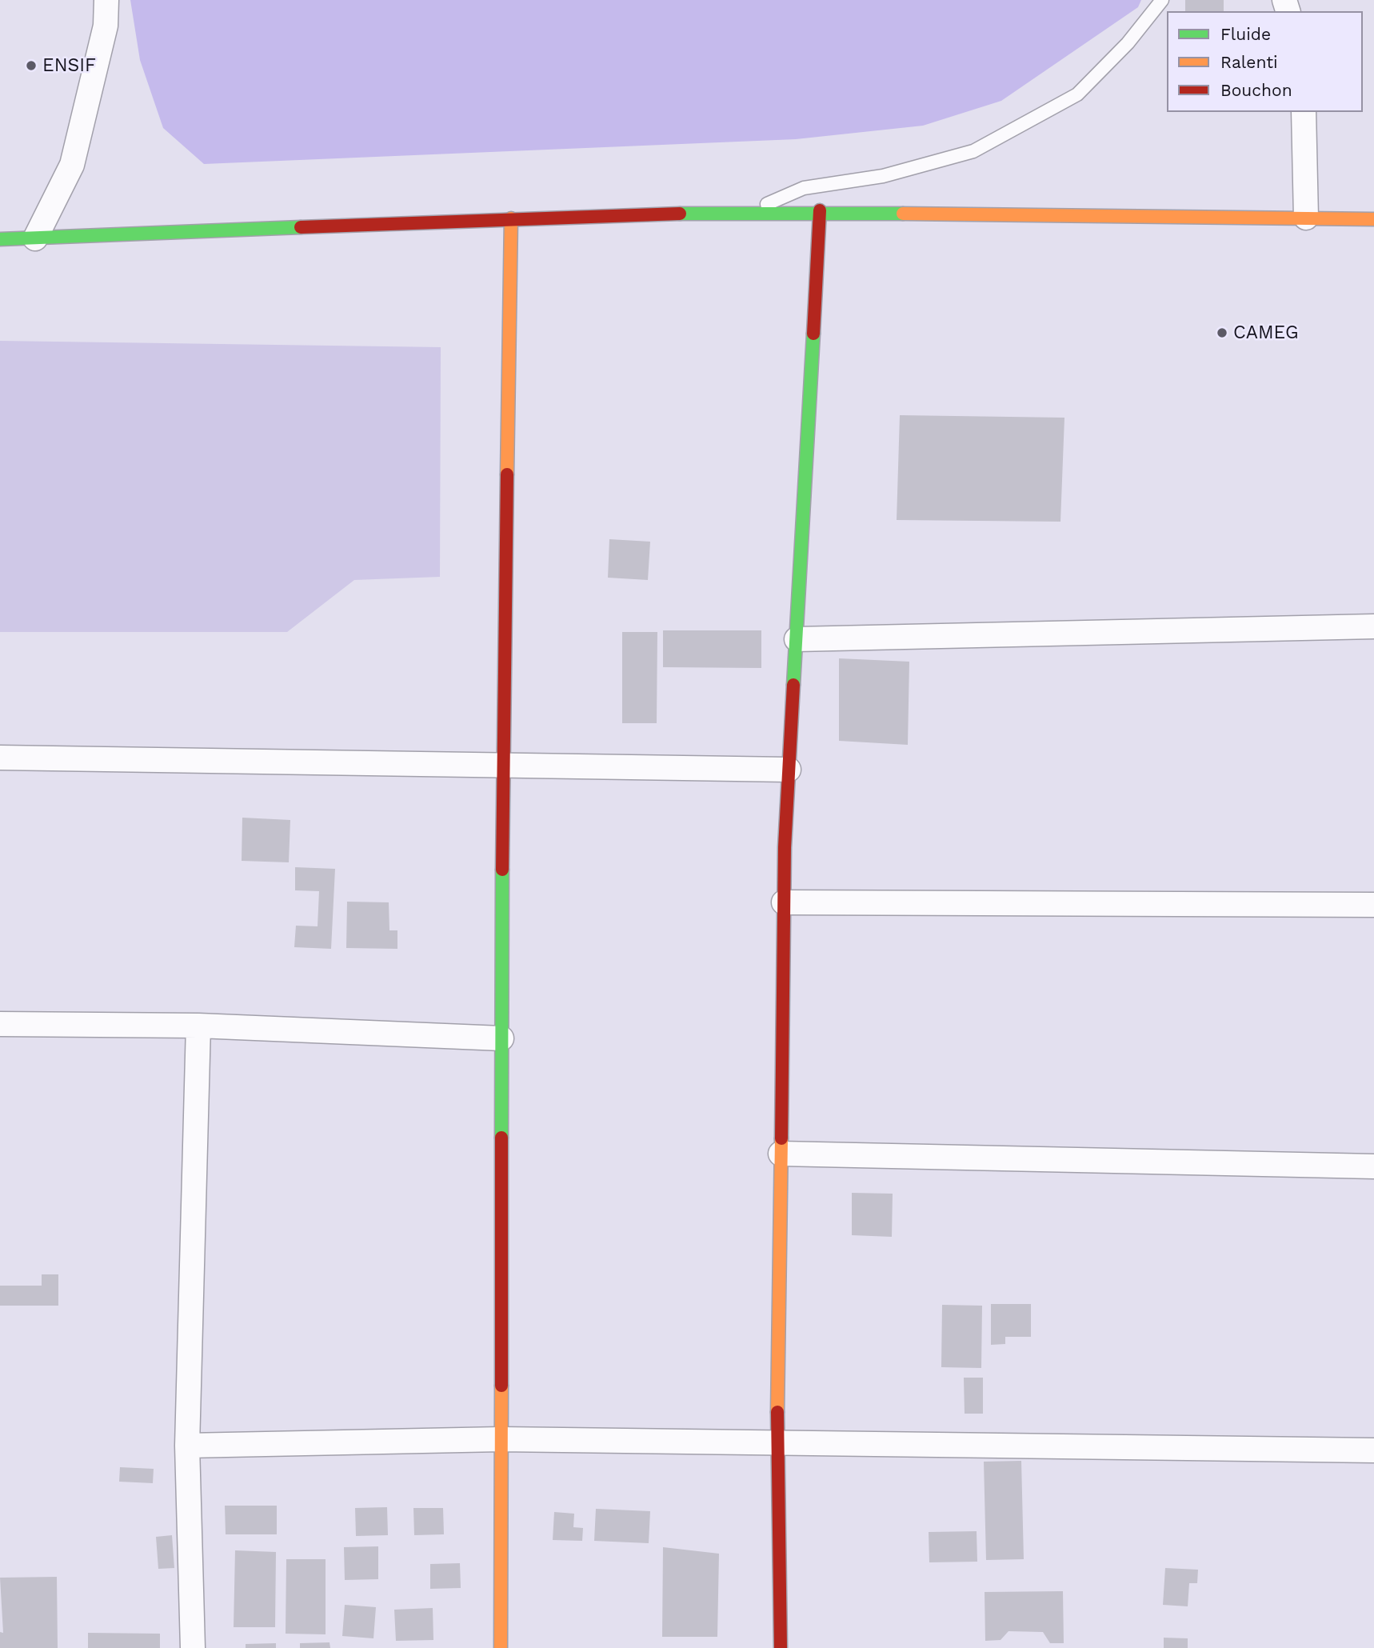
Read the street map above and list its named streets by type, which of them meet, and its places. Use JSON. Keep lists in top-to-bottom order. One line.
{"places":["ENSIF","CAMEG"],"legend":["Fluide","Ralenti","Bouchon"]}
